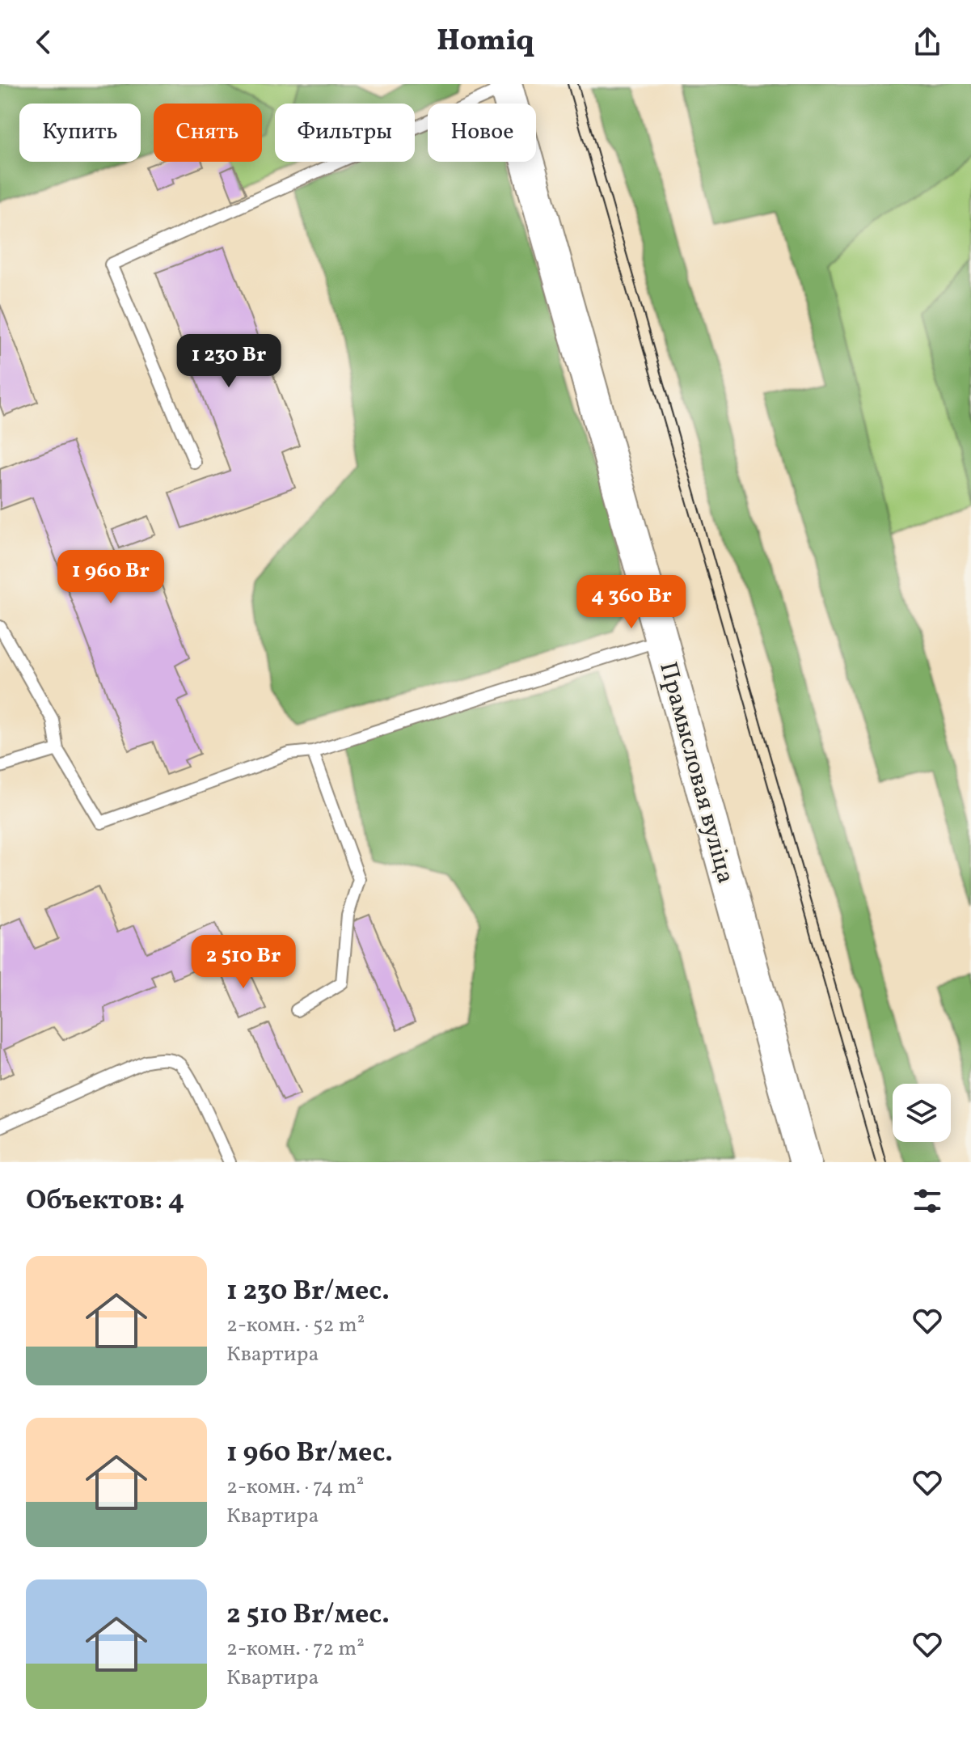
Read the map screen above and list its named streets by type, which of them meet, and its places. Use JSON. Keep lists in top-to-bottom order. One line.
{"streets":{"main road":["Прамысловая вуліца"]},"page":{"header":"Homiq","chip":["Купить","Снять","Фильтры","Новое"],"price":["1 230 Br","1 960 Br","4 360 Br","2 510 Br"],"heading":"Объектов: 4","list":[{"name":"1 230 Br/мес.","note":"2-комн. · 52 m² · Квартира"},{"name":"1 960 Br/мес.","note":"2-комн. · 74 m² · Квартира"},{"name":"2 510 Br/мес.","note":"2-комн. · 72 m² · Квартира"}]}}
